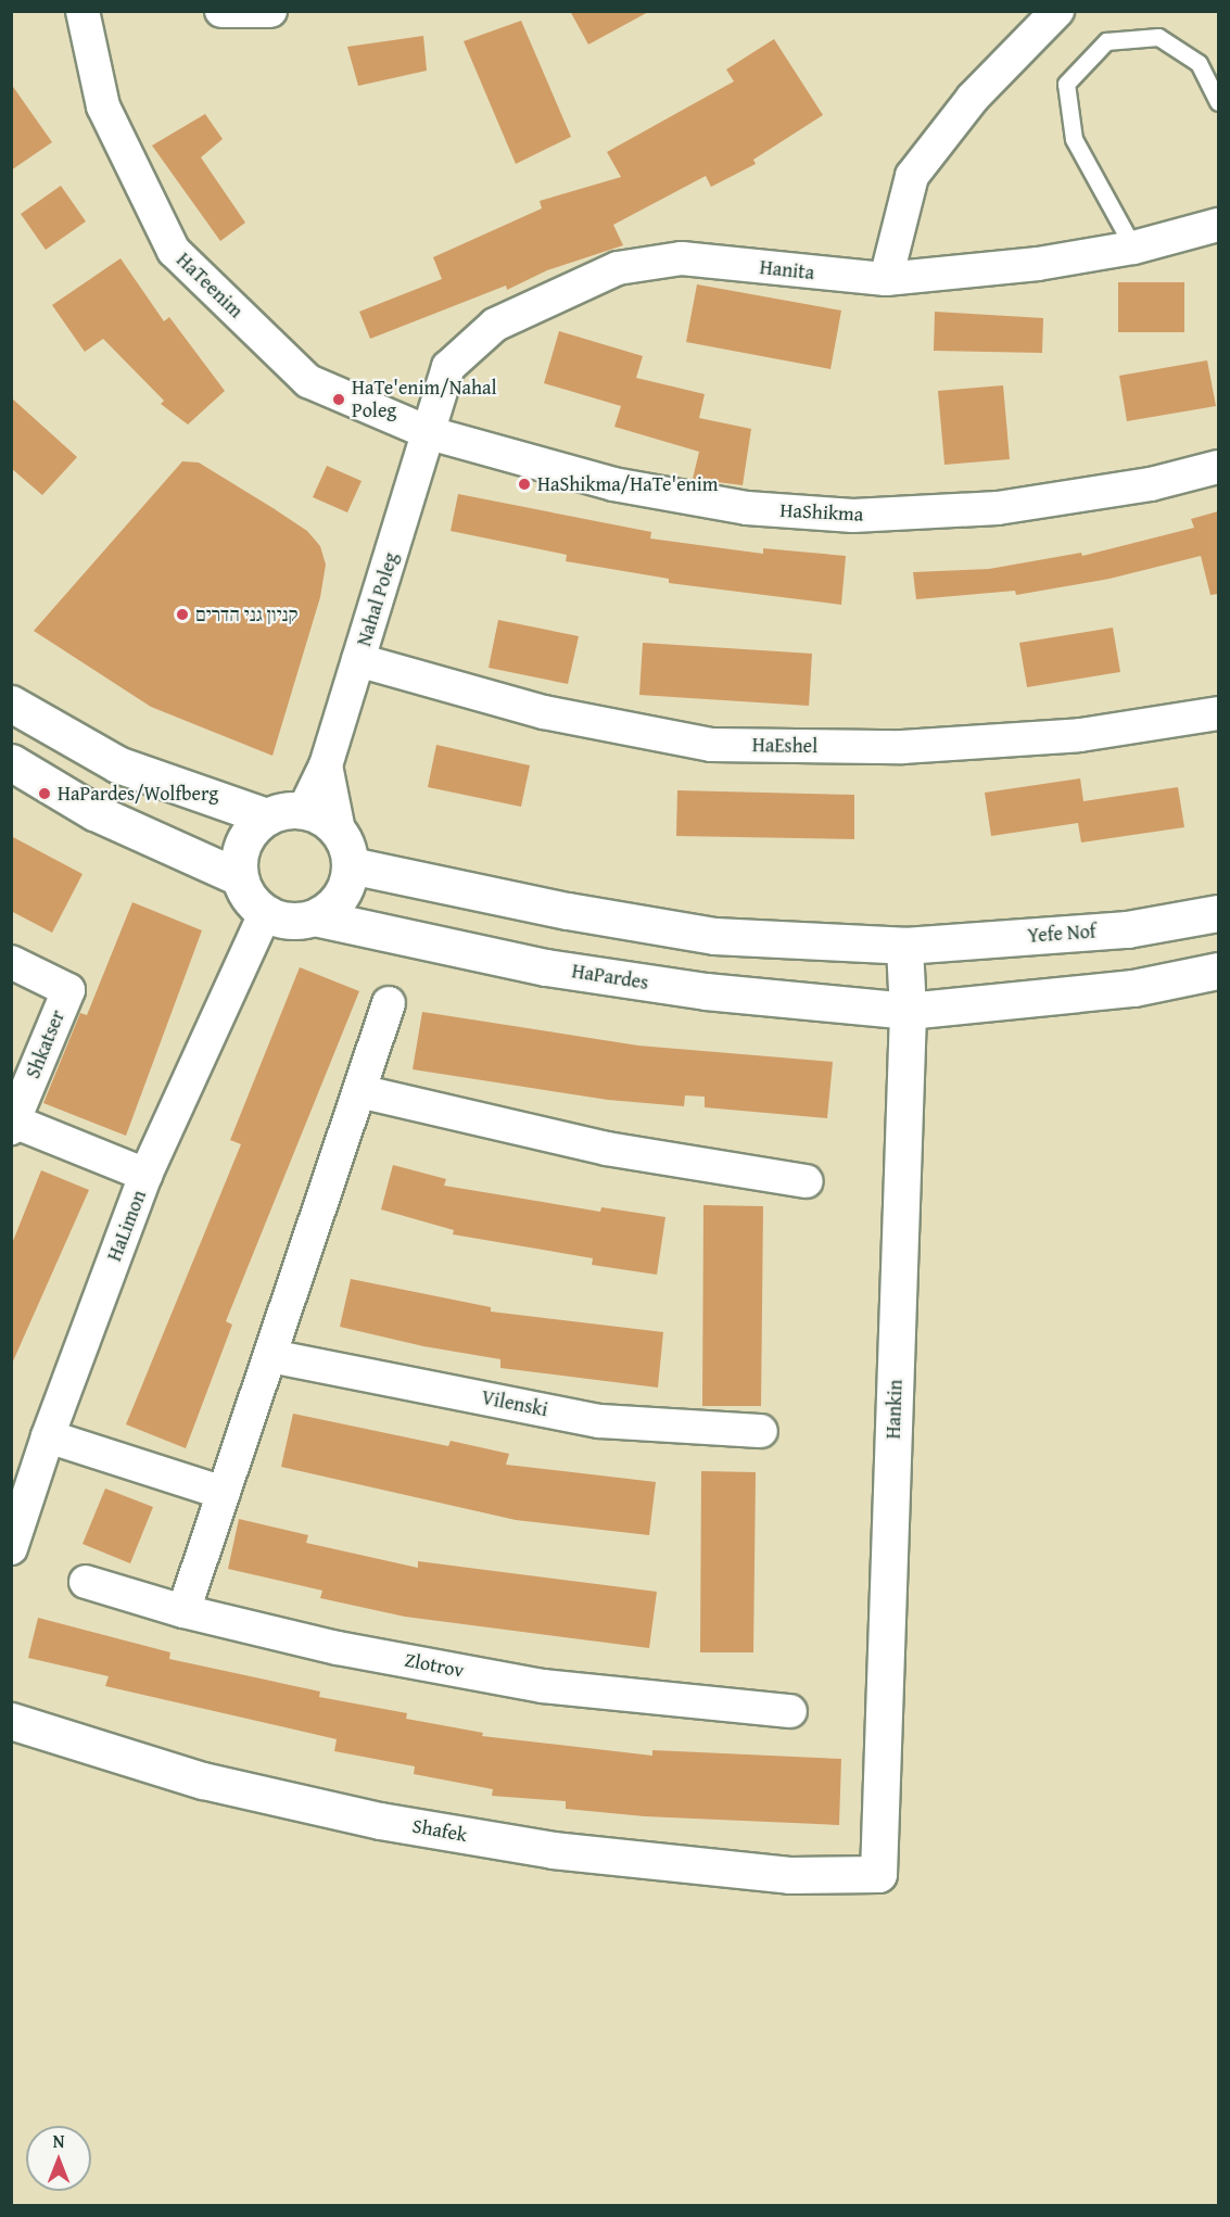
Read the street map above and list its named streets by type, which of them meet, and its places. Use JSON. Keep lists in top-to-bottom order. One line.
{"streets":{"street":["Hanita","HaTeenim","HaShikma","Nahal Poleg","HaEshel","Yefe Nof","HaPardes","Shkatser","HaLimon","Vilenski","Hankin","Zlotrov","Shafek"]},"crossings":[["Hanita","HaTeenim"],["Hanita","HaShikma"],["Hanita","Nahal Poleg"],["HaTeenim","HaShikma"],["HaTeenim","Nahal Poleg"],["HaShikma","Nahal Poleg"],["Nahal Poleg","HaEshel"],["Nahal Poleg","HaPardes"],["Nahal Poleg","HaLimon"],["Yefe Nof","Hankin"],["HaPardes","HaLimon"],["HaPardes","Hankin"],["Shkatser","HaLimon"],["Hankin","Shafek"]],"places":["HaTe'enim/Nahal Poleg","HaShikma/HaTe'enim","קניון גני הדרים","HaPardes/Wolfberg"],"north":"top"}
